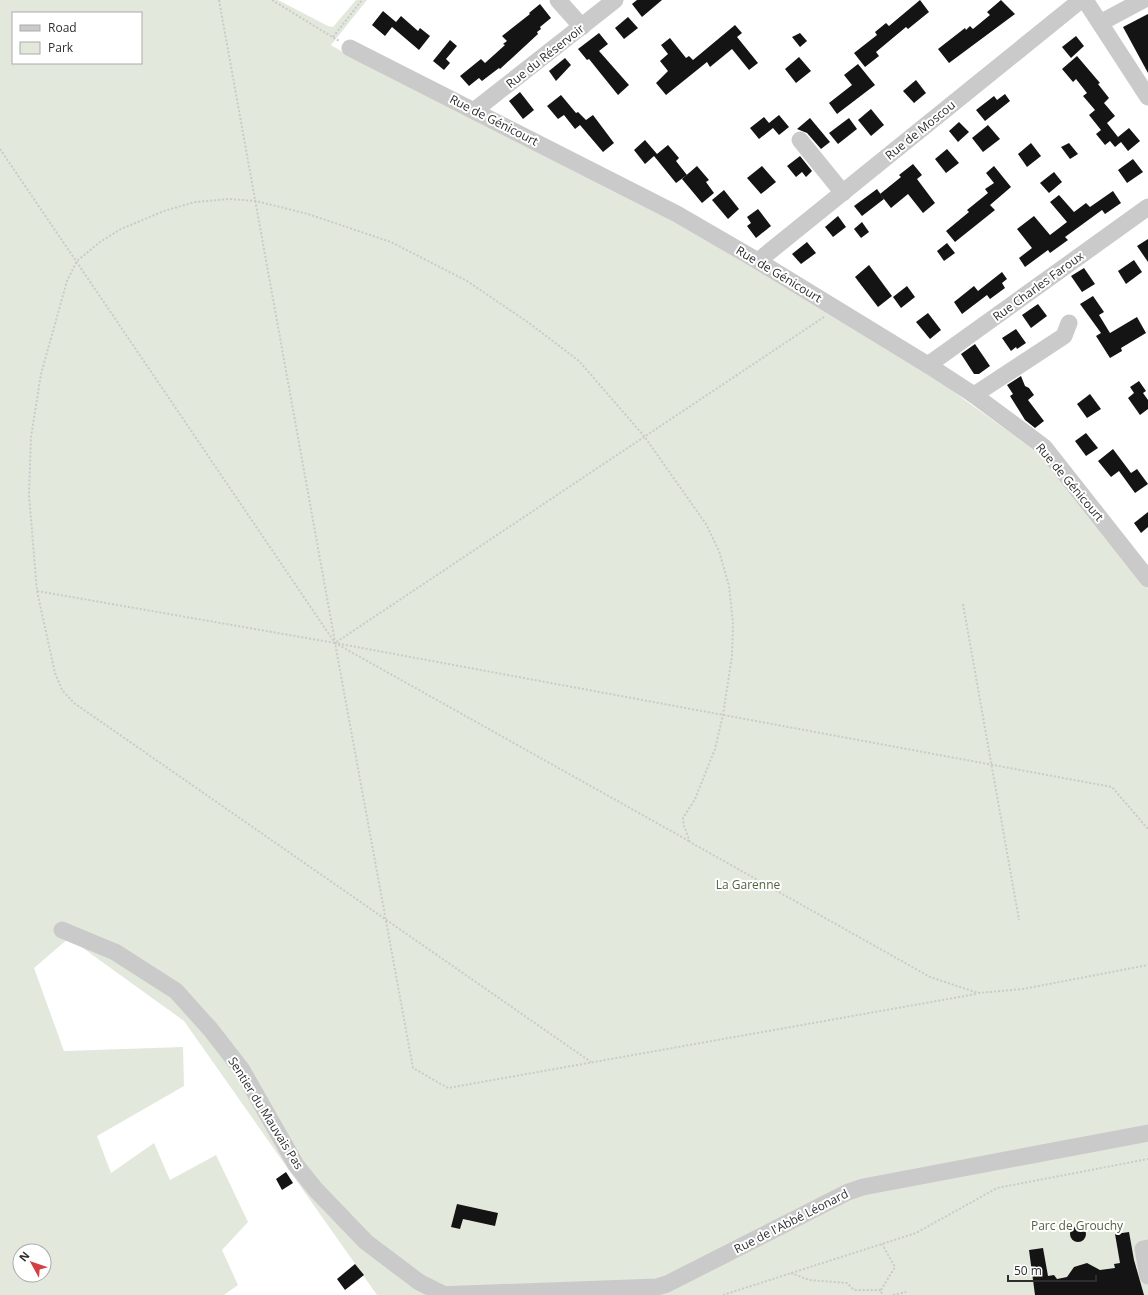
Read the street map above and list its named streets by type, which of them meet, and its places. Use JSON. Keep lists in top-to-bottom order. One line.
{"streets":{"street":["Rue du Réservoir","Rue de Génicourt","Rue de Moscou","Rue Charles Faroux","Sentier du Mauvais Pas","Rue de l'Abbé Léonard"]},"crossings":[["Rue du Réservoir","Rue de Génicourt"],["Rue de Génicourt","Rue de Moscou"],["Rue de Génicourt","Rue Charles Faroux"],["Sentier du Mauvais Pas","Rue de l'Abbé Léonard"]],"parks":["La Garenne","Parc de Grouchy"],"legend":["Road","Park"],"scale_bar":"50 m","north":"top left"}
